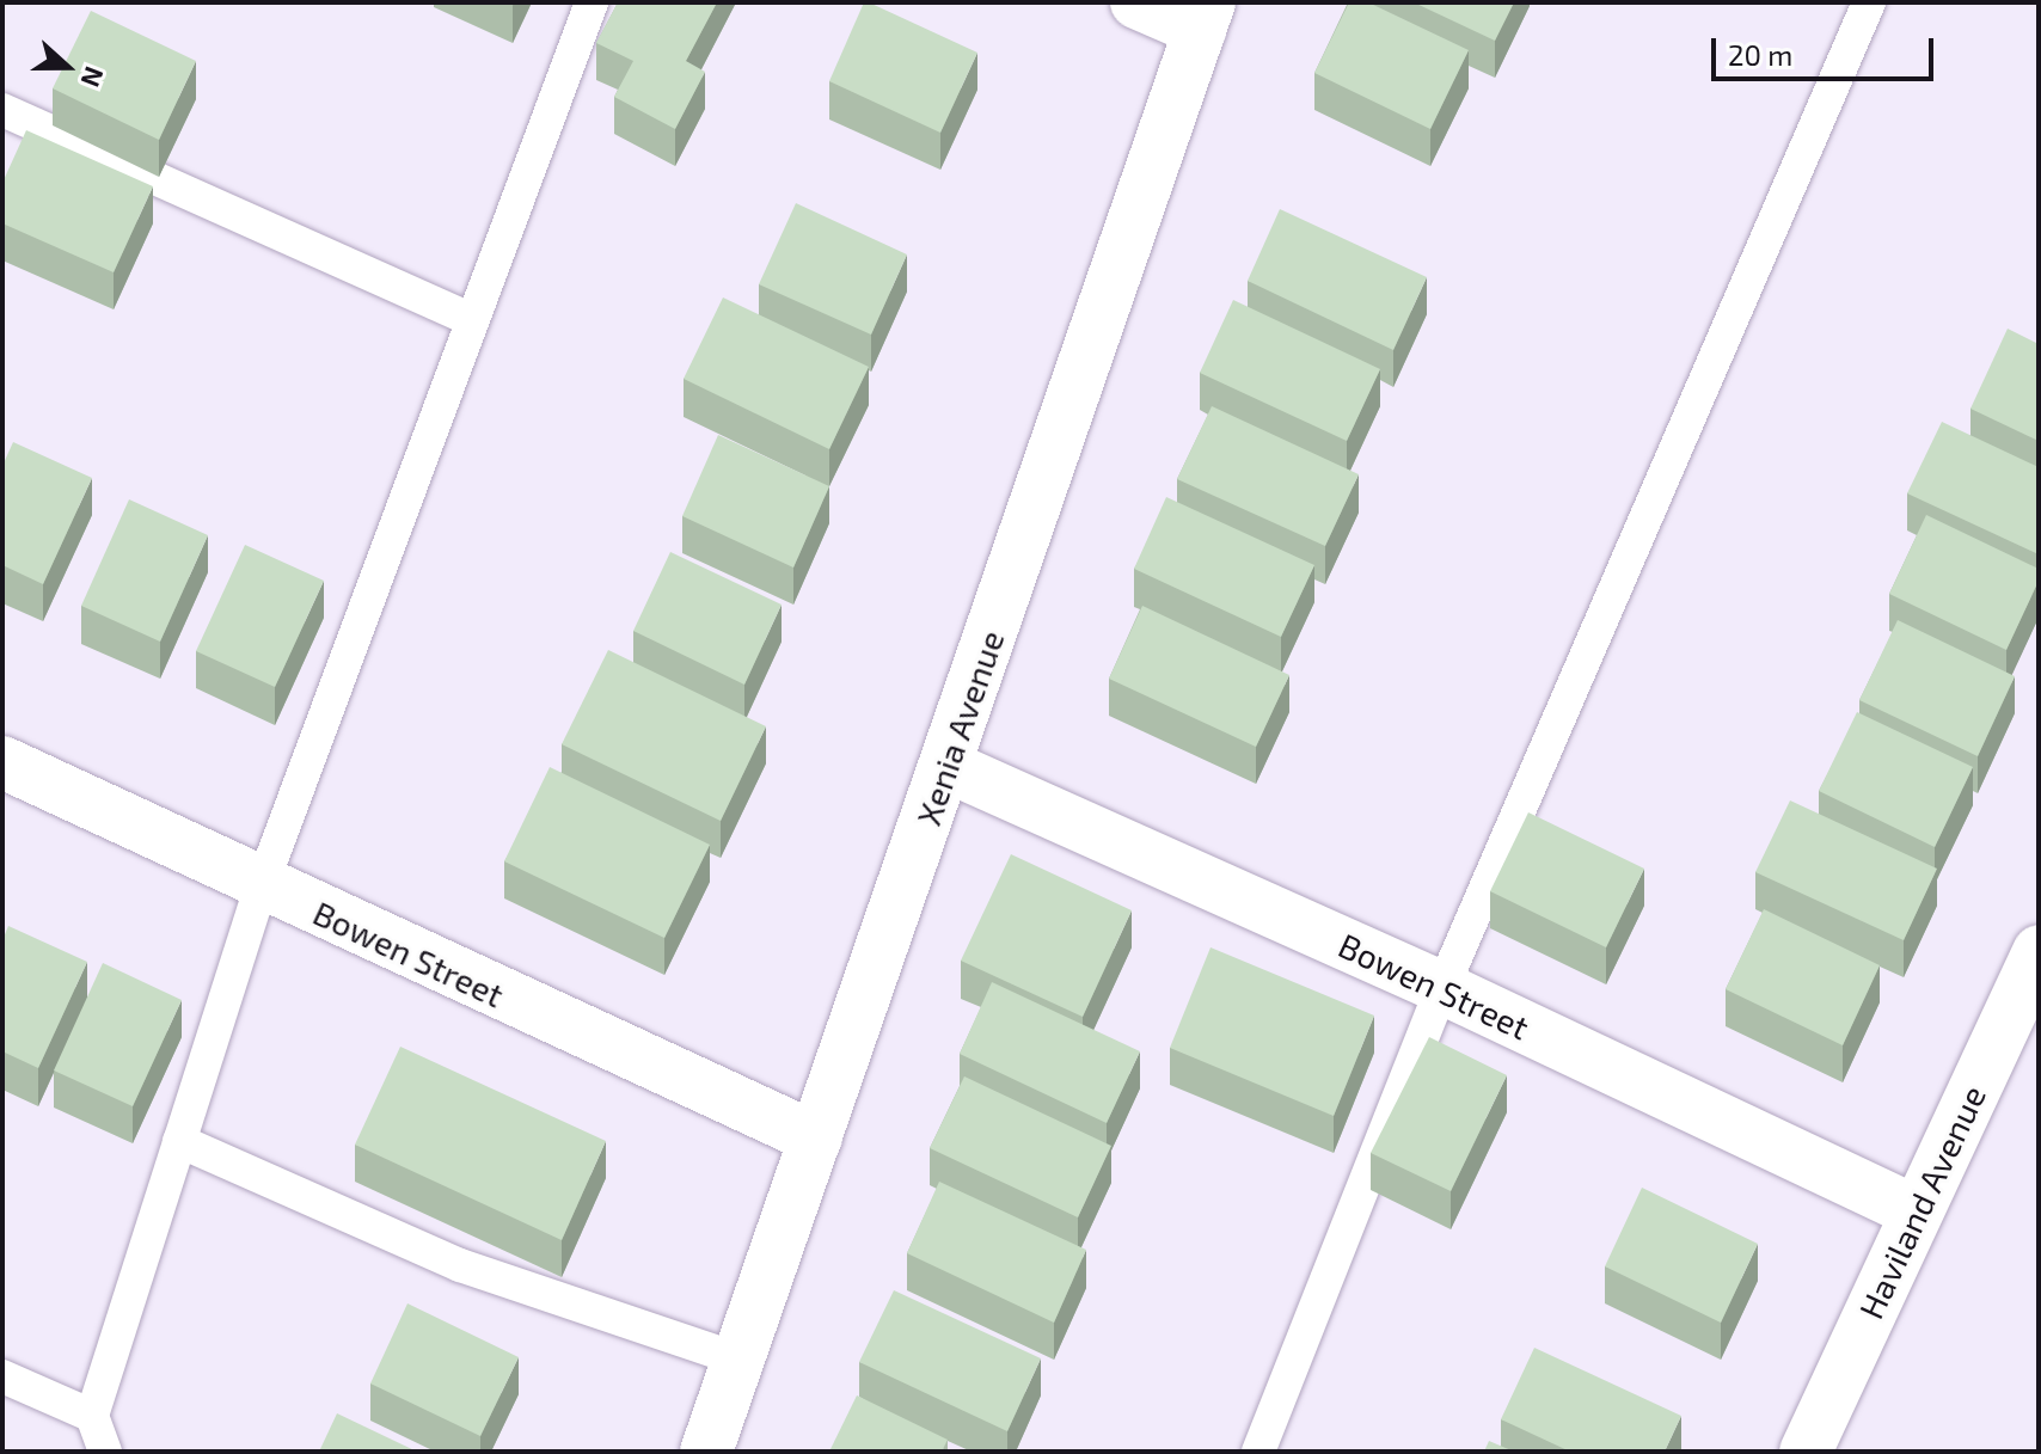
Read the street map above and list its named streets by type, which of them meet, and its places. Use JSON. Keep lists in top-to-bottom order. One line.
{"streets":{"street":["Xenia Avenue","Bowen Street","Haviland Avenue"]},"crossings":[["Xenia Avenue","Bowen Street"],["Bowen Street","Haviland Avenue"]],"scale_bar":"20 m","north":"right"}
